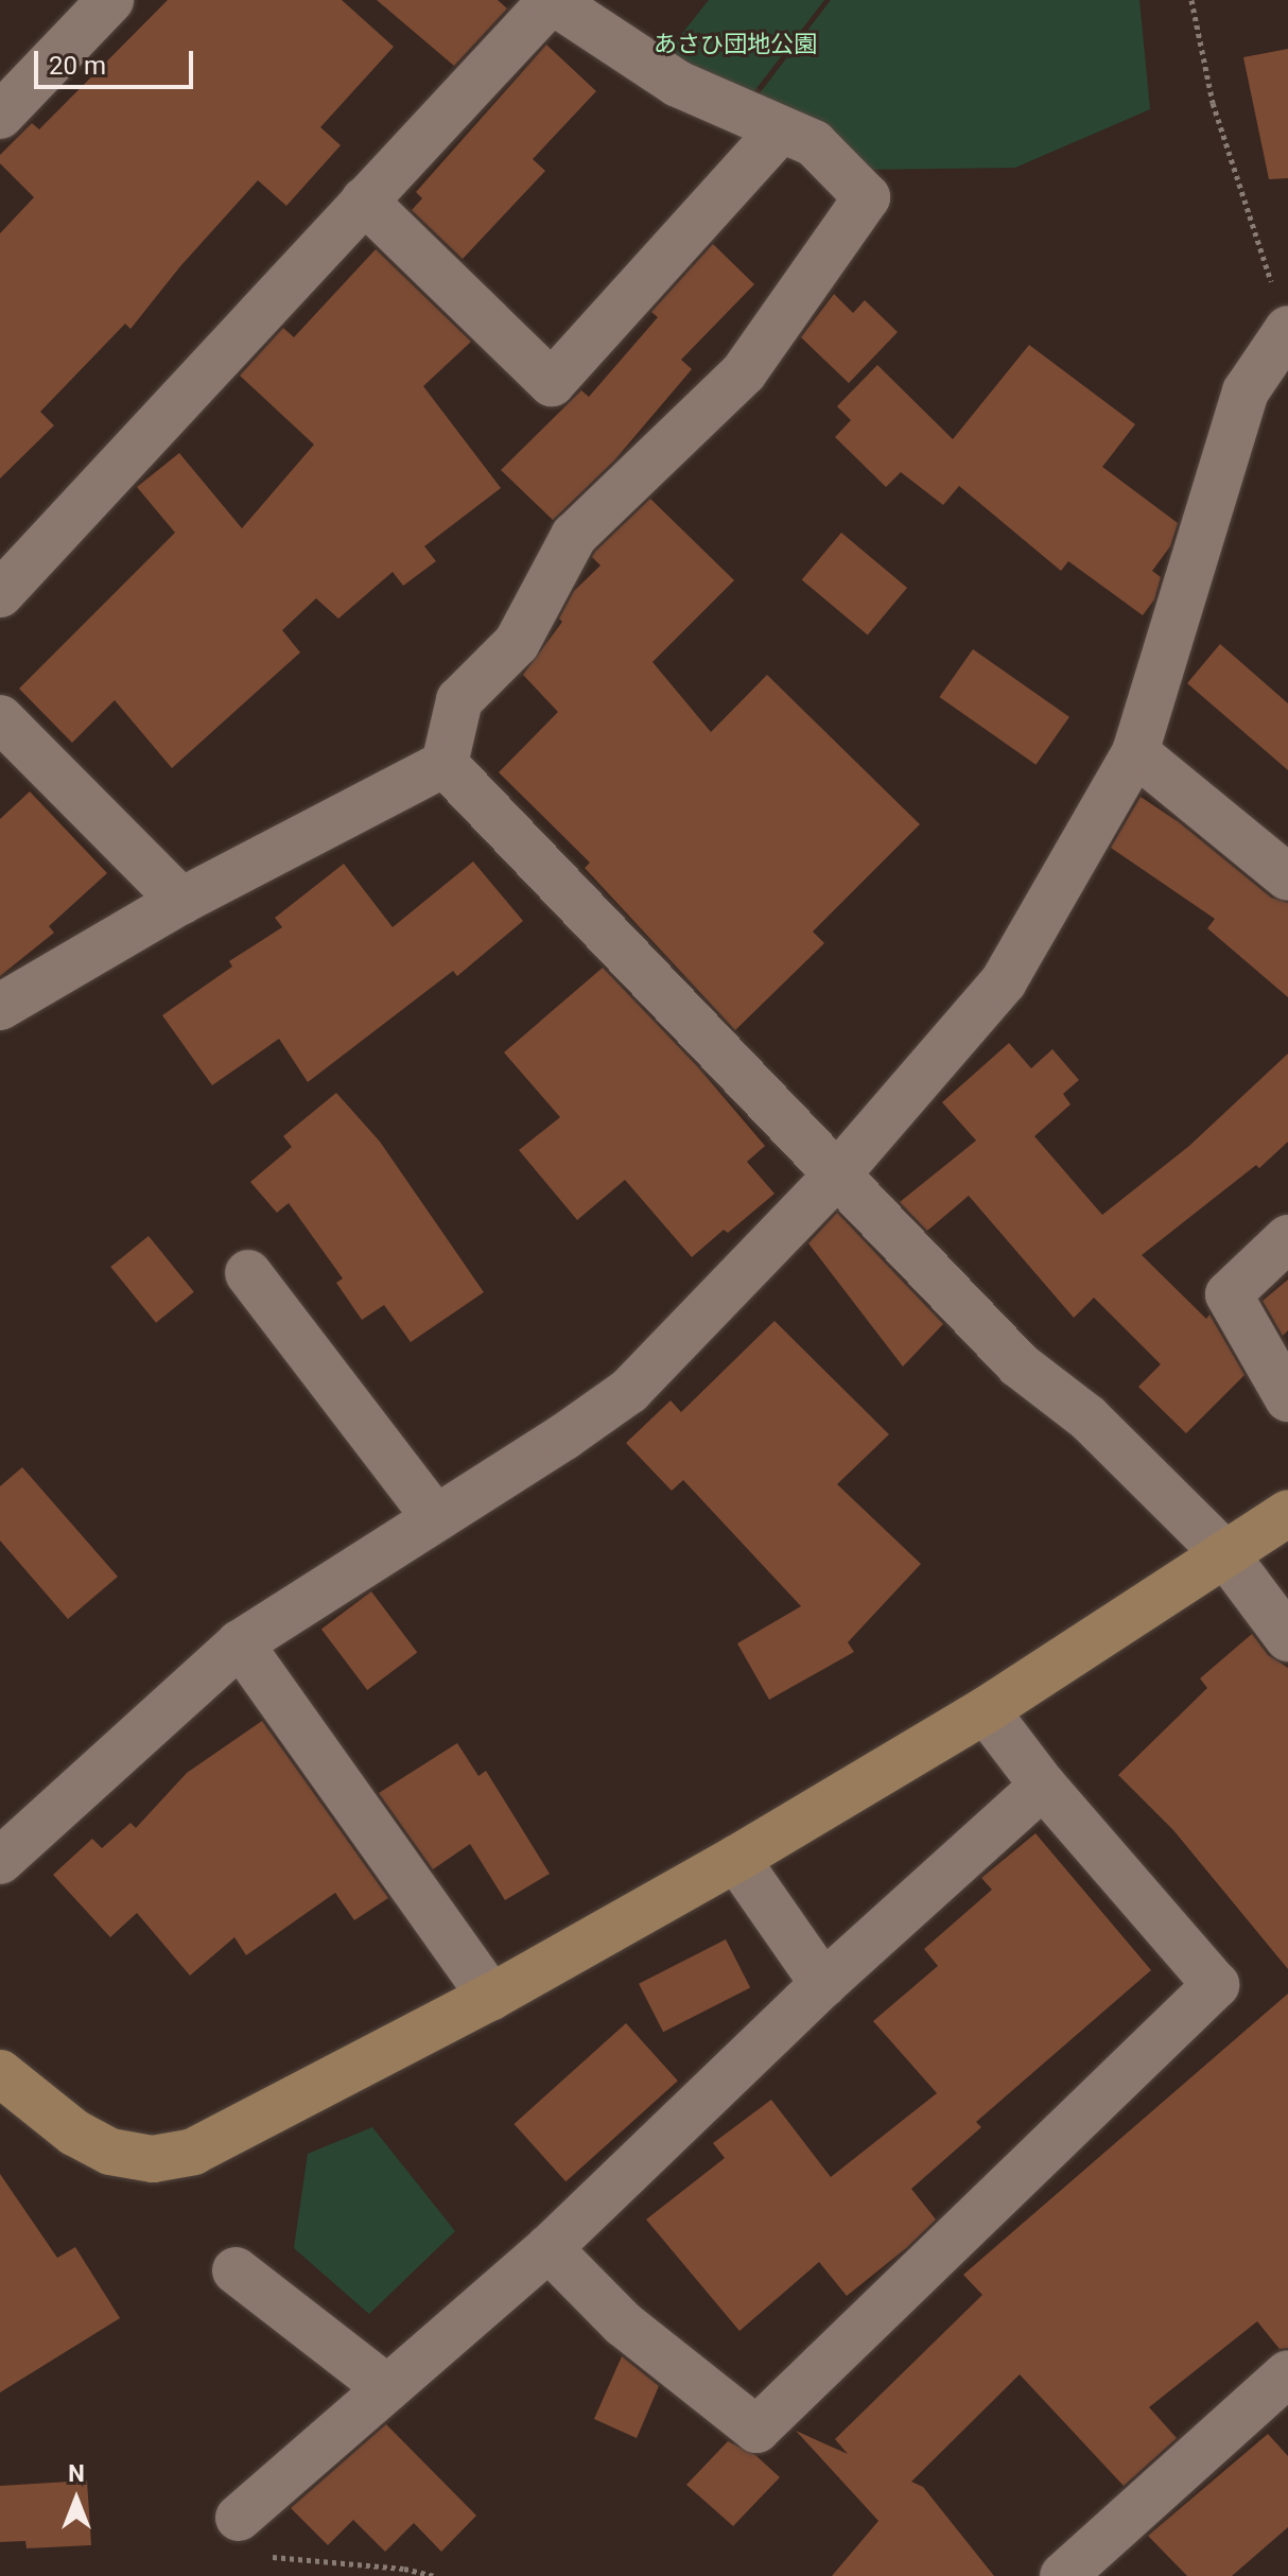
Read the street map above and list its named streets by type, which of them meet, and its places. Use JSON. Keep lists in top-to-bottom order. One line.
{"parks":["あさひ団地公園"],"scale_bar":"20 m","north":"top"}
